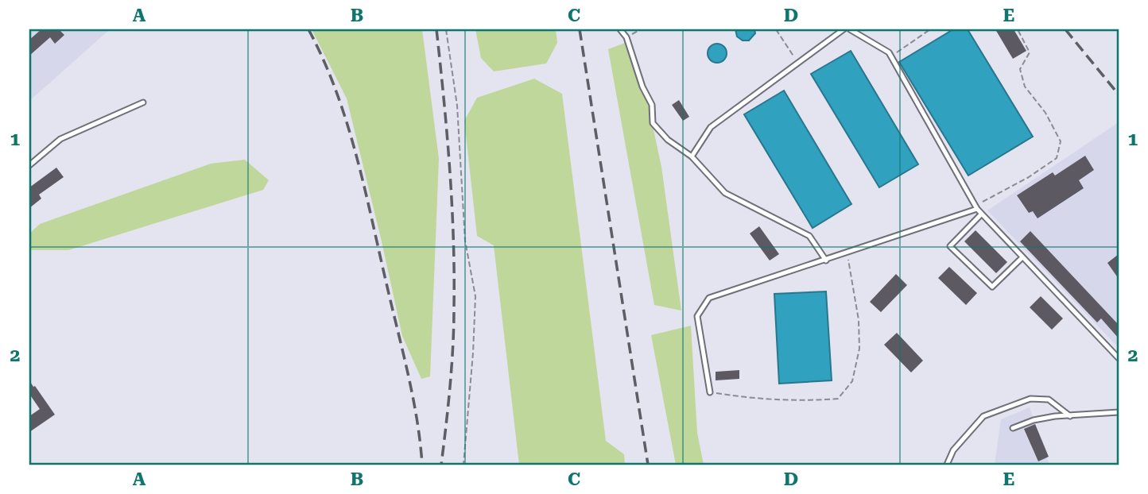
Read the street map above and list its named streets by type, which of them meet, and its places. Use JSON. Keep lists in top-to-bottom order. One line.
{"grid":{"columns":["A","B","C","D","E"],"rows":["1","2"]}}
